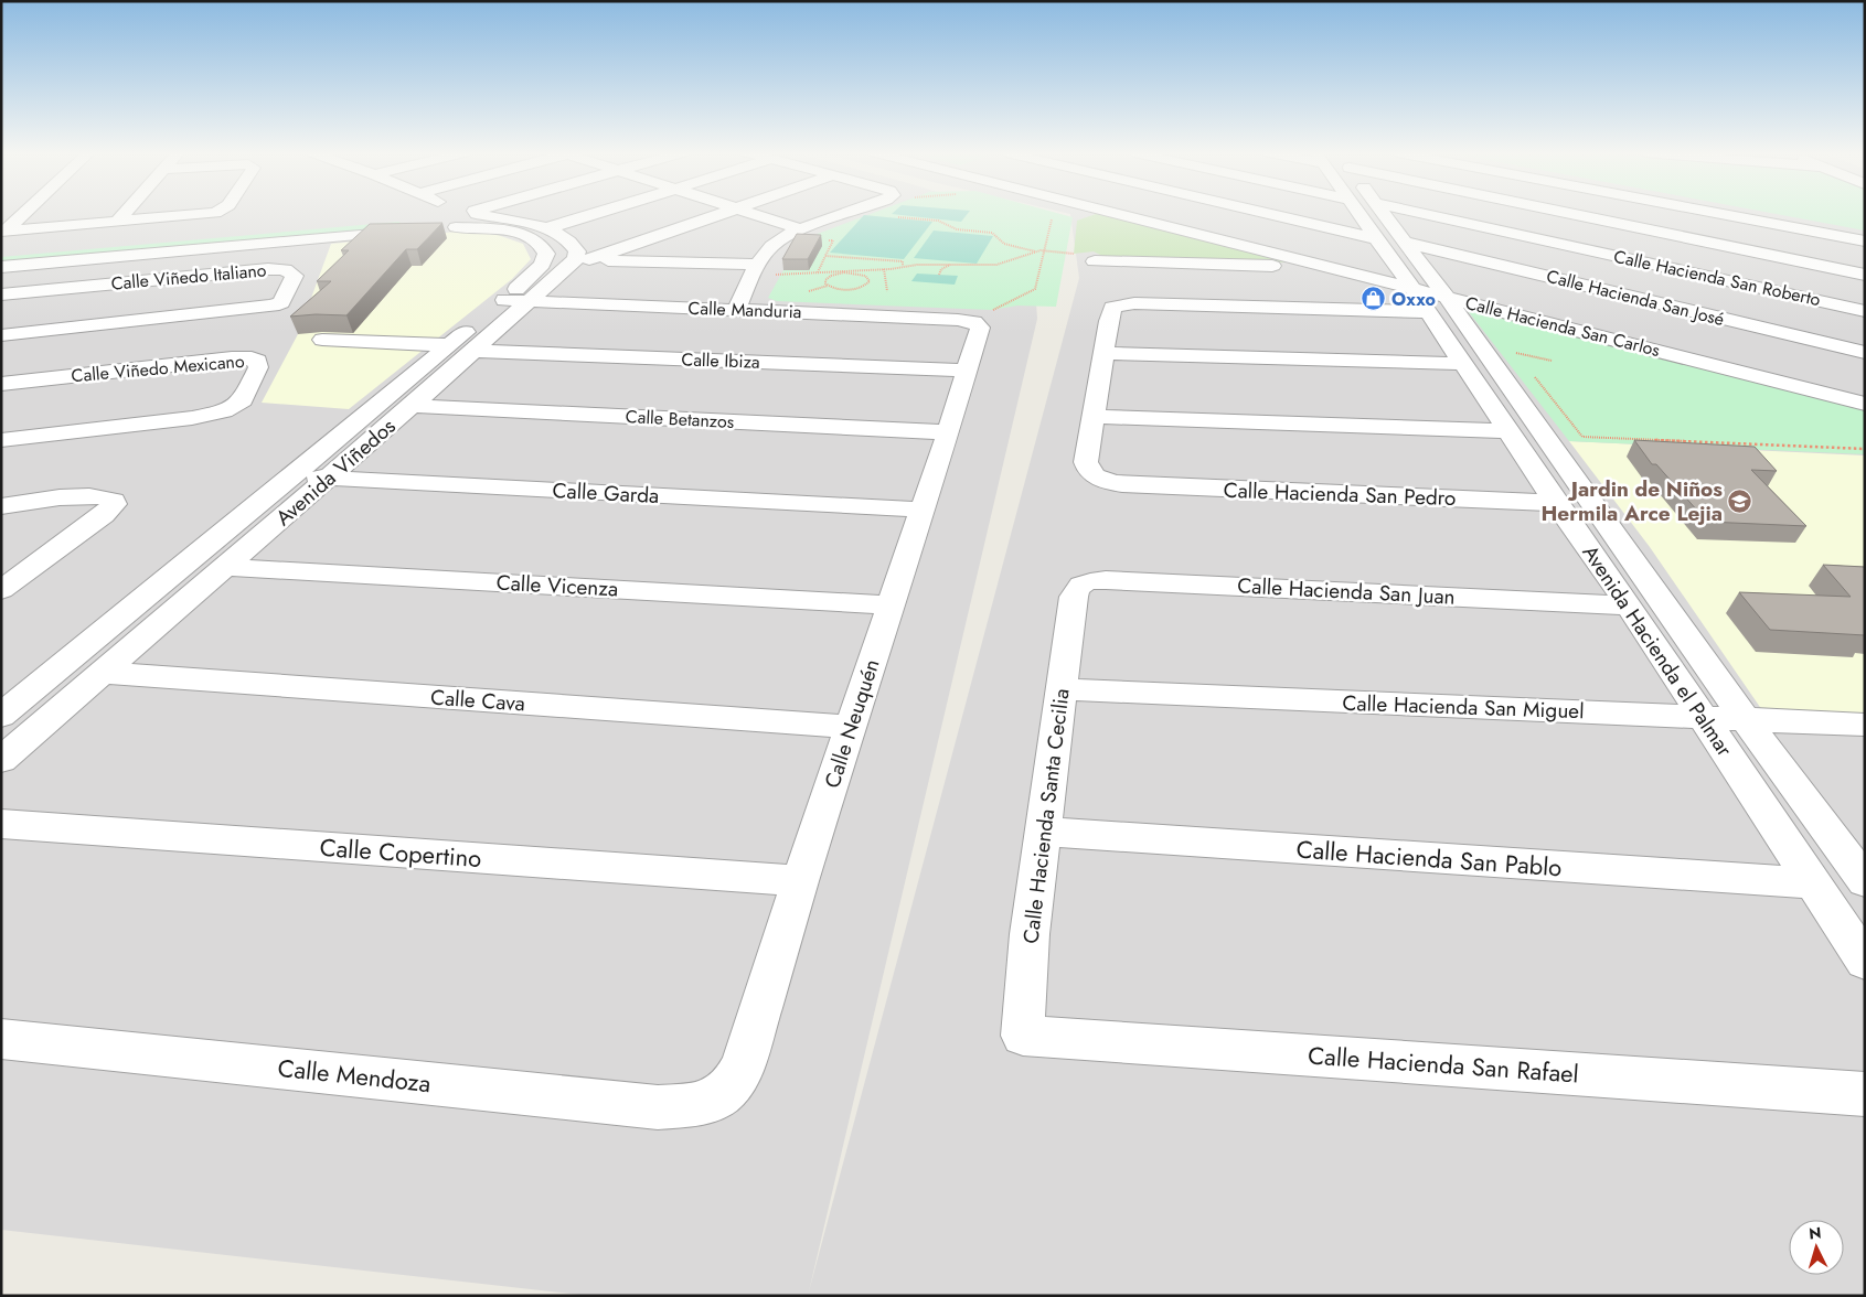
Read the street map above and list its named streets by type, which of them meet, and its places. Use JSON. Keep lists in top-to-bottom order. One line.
{"streets":{"street":["Calle Viñedo Italiano","Calle Hacienda San Roberto","Calle Hacienda San José","Calle Manduria","Calle Hacienda San Carlos","Calle Ibiza","Calle Viñedo Mexicano","Calle Betanzos","Avenida Viñedos","Calle Garda","Calle Hacienda San Pedro","Calle Vicenza","Calle Hacienda San Juan","Avenida Hacienda el Palmar","Calle Cava","Calle Hacienda San Miguel","Calle Neuquén","Calle Hacienda Santa Cecilia","Calle Copertino","Calle Hacienda San Pablo","Calle Hacienda San Rafael","Calle Mendoza"]},"crossings":[["Calle Hacienda San José","Avenida Hacienda el Palmar"],["Calle Manduria","Avenida Viñedos"],["Calle Manduria","Calle Neuquén"],["Calle Hacienda San Carlos","Avenida Hacienda el Palmar"],["Calle Ibiza","Avenida Viñedos"],["Calle Ibiza","Calle Neuquén"],["Calle Betanzos","Avenida Viñedos"],["Calle Betanzos","Calle Neuquén"],["Avenida Viñedos","Calle Garda"],["Avenida Viñedos","Calle Vicenza"],["Avenida Viñedos","Calle Cava"],["Calle Garda","Calle Neuquén"],["Calle Hacienda San Pedro","Avenida Hacienda el Palmar"],["Calle Vicenza","Calle Neuquén"],["Calle Hacienda San Juan","Avenida Hacienda el Palmar"],["Calle Hacienda San Juan","Calle Hacienda Santa Cecilia"],["Avenida Hacienda el Palmar","Calle Hacienda San Miguel"],["Avenida Hacienda el Palmar","Calle Hacienda San Pablo"],["Calle Cava","Calle Neuquén"],["Calle Hacienda San Miguel","Calle Hacienda Santa Cecilia"],["Calle Neuquén","Calle Copertino"],["Calle Neuquén","Calle Mendoza"],["Calle Hacienda Santa Cecilia","Calle Hacienda San Pablo"],["Calle Hacienda Santa Cecilia","Calle Hacienda San Rafael"]],"places":{"shop":["Oxxo"],"school or university":["Jardin de Niños Hermila Arce Lejia"]},"north":"top"}
